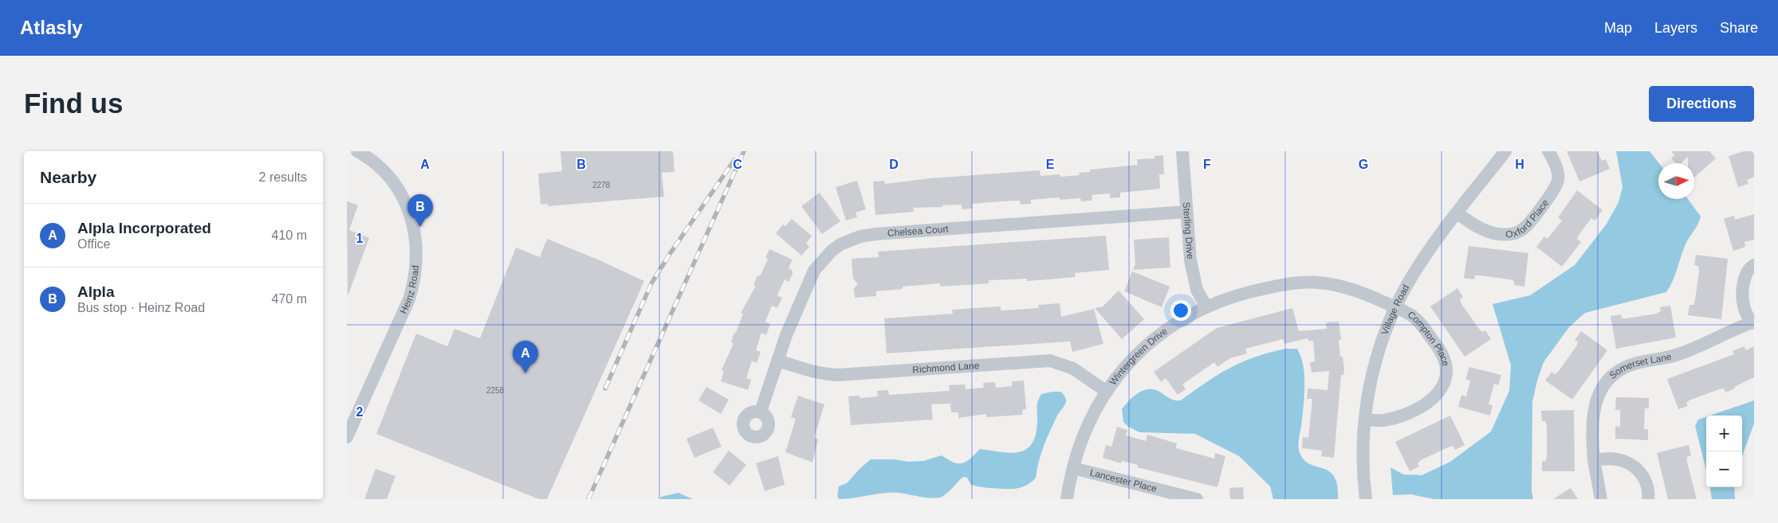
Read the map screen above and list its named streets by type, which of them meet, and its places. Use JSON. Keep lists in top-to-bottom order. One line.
{"streets":{"street":["Oxford Place","Sterling Drive","Chelsea Court","Heinz Road","Village Road","Compton Place","Wintergreen Drive","Richmond Lane","Somerset Lane","Lancester Place"]},"crossings":[["Oxford Place","Village Road"],["Sterling Drive","Chelsea Court"],["Sterling Drive","Wintergreen Drive"],["Chelsea Court","Richmond Lane"],["Village Road","Compton Place"],["Village Road","Wintergreen Drive"],["Compton Place","Wintergreen Drive"],["Wintergreen Drive","Richmond Lane"],["Wintergreen Drive","Lancester Place"]],"house_numbers":["2278","2258"],"north":"right","page":{"header":"Atlasly","nav":["Map","Layers","Share"],"buttons":"Directions","title":"Find us","heading":["Nearby","2 results"],"pins":["B","A"],"list":[{"mark":"A","name":"Alpla Incorporated","note":"Office","value":"410 m"},{"mark":"B","name":"Alpla","note":"Bus stop · Heinz Road","value":"470 m"}],"map_buttons":["+","−"]},"grid":{"columns":["A","B","C","D","E","F","G","H"],"rows":["1","2"]}}
